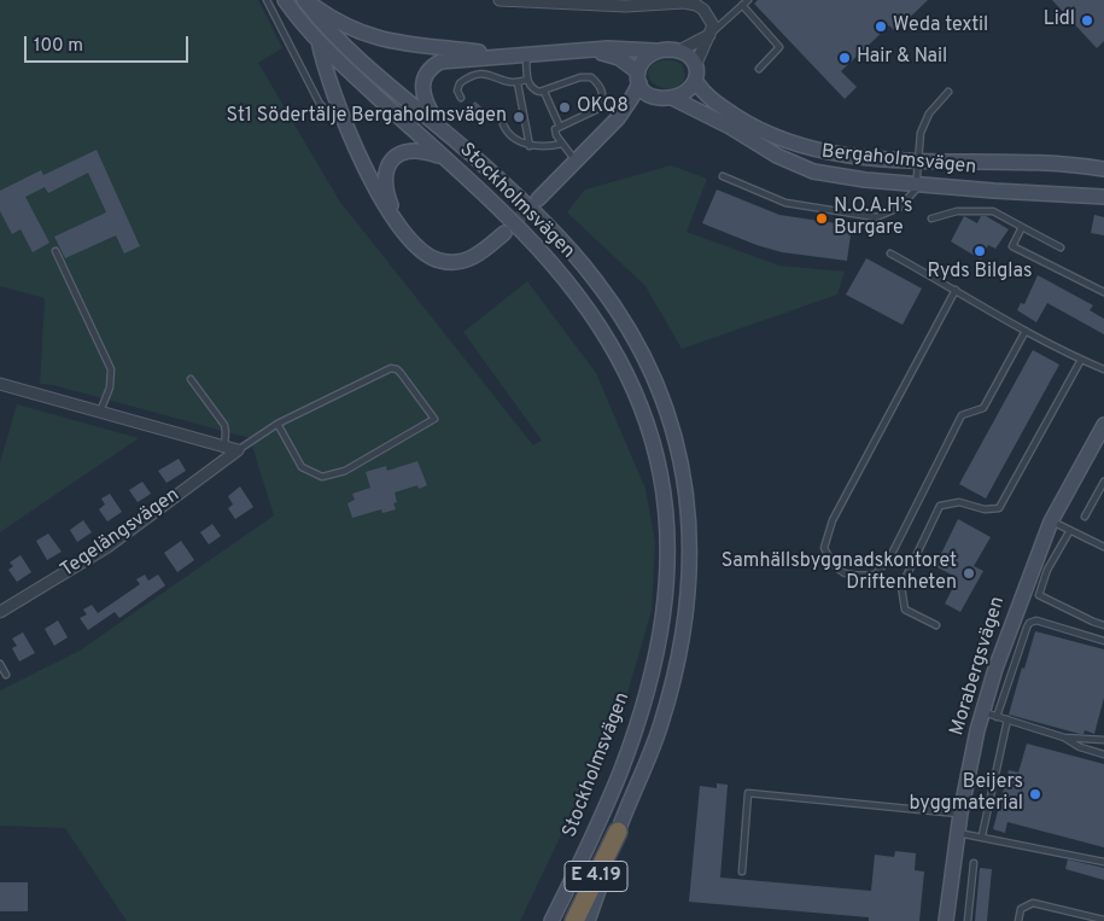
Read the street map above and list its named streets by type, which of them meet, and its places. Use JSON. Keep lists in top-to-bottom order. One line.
{"streets":{"highway":["E 4.19"],"main road":["Bergaholmsvägen","Stockholmsvägen","Morabergsvägen"],"street":["Tegelängsvägen"]},"crossings":[["Stockholmsvägen","E 4.19"]],"places":["Lidl","Weda textil","Hair & Nail","OKQ8","St1 Södertälje Bergaholmsvägen","N.O.A.H’s Burgare","Ryds Bilglas","Samhällsbyggnadskontoret Driftenheten","Beijers byggmaterial"],"scale_bar":"100 m"}
